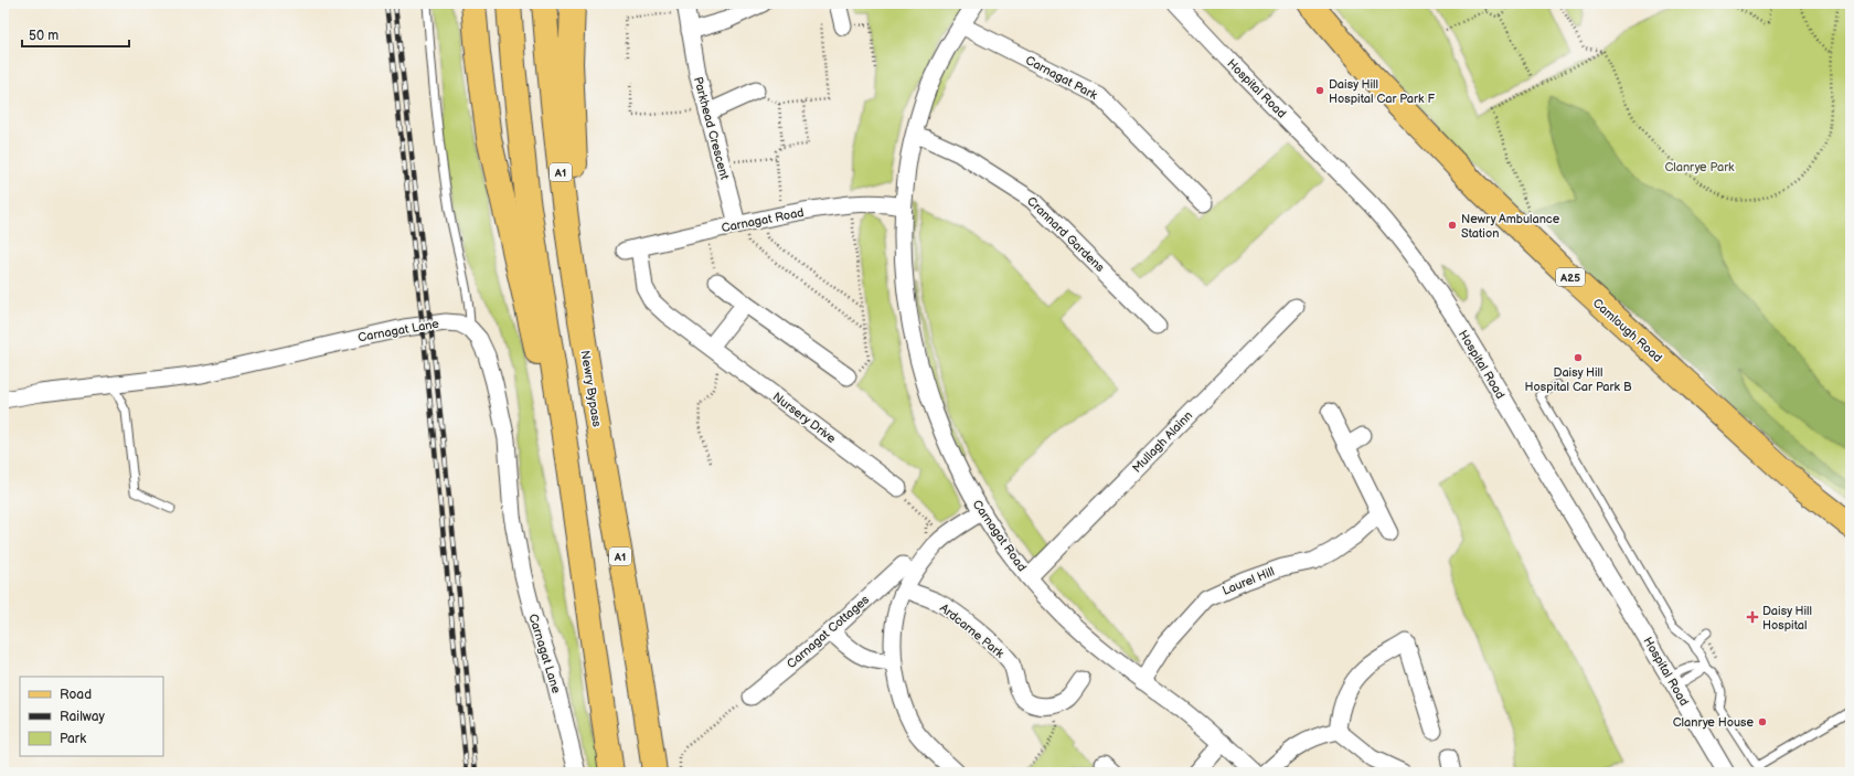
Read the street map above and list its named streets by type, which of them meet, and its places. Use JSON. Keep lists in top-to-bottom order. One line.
{"streets":{"main road":["A1","A25","Camlough Road","Newry Bypass"],"street":["Carnagat Park","Hospital Road","Parkhead Crescent","Carnagat Road","Crannard Gardens","Carnagat Lane","Nursery Drive","Mullagh Alainn","Laurel Hill","Ardcarne Park","Carnagat Cottages"]},"crossings":[["Carnagat Park","Carnagat Road"],["Parkhead Crescent","Carnagat Road"],["Carnagat Road","Crannard Gardens"],["Carnagat Road","Nursery Drive"],["Carnagat Road","Mullagh Alainn"],["Carnagat Road","Laurel Hill"]],"parks":["Clanrye Park"],"places":{"other":["Daisy Hill Hospital Car Park F","Newry Ambulance Station","Daisy Hill Hospital Car Park B","Clanrye House"],"health":["Daisy Hill Hospital"]},"legend":["Road","Railway","Park"],"scale_bar":"50 m"}
